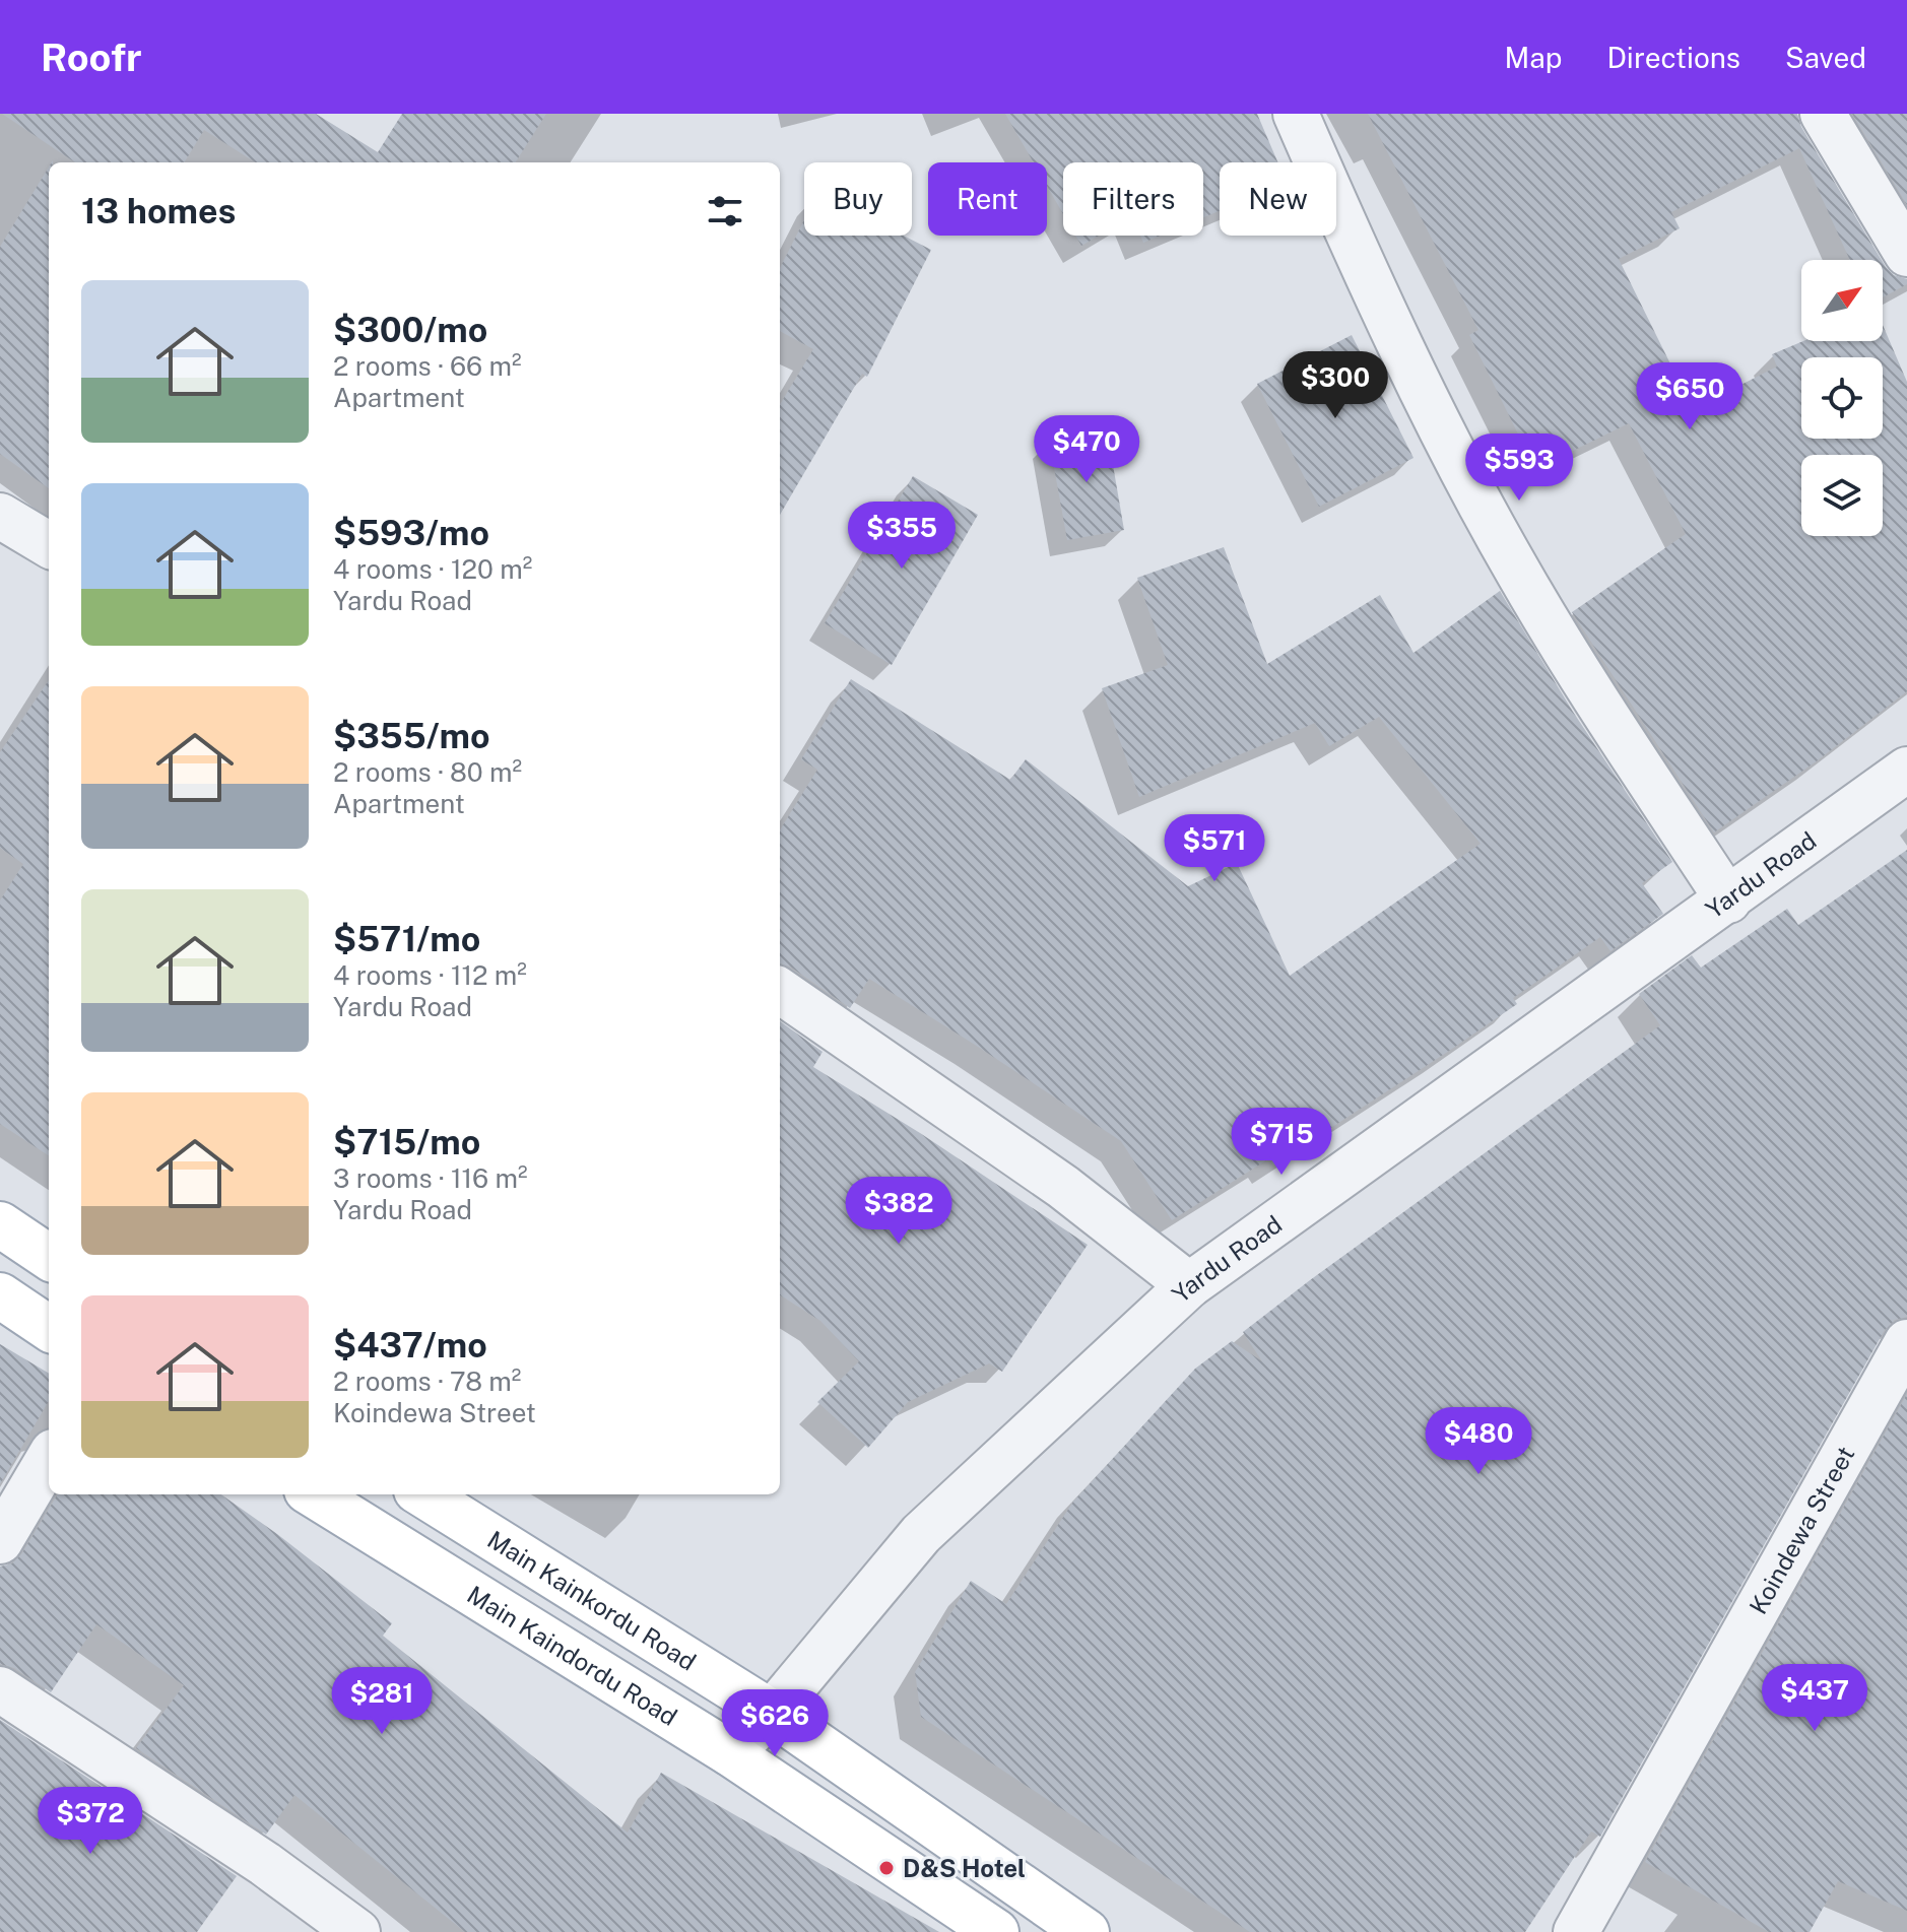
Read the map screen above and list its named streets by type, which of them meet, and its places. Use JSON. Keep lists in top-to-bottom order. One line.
{"streets":{"main road":["Main Kainkordu Road","Main Kaindordu Road"],"street":["Yardu Road","Koindewa Street"]},"crossings":[["Yardu Road","Main Kainkordu Road"],["Yardu Road","Main Kaindordu Road"]],"places":["D&S Hotel"],"north":"top right","page":{"header":"Roofr","nav":["Map","Directions","Saved"],"chip":["Buy","Rent","Filters","New"],"heading":"13 homes","list":[{"name":"$300/mo","note":"2 rooms · 66 m² · Apartment"},{"name":"$593/mo","note":"4 rooms · 120 m² · Yardu Road"},{"name":"$355/mo","note":"2 rooms · 80 m² · Apartment"},{"name":"$571/mo","note":"4 rooms · 112 m² · Yardu Road"},{"name":"$715/mo","note":"3 rooms · 116 m² · Yardu Road"},{"name":"$437/mo","note":"2 rooms · 78 m² · Koindewa Street"}],"price":["$300","$650","$470","$593","$355","$571","$715","$382","$480","$437","$281","$626","$372"]}}
